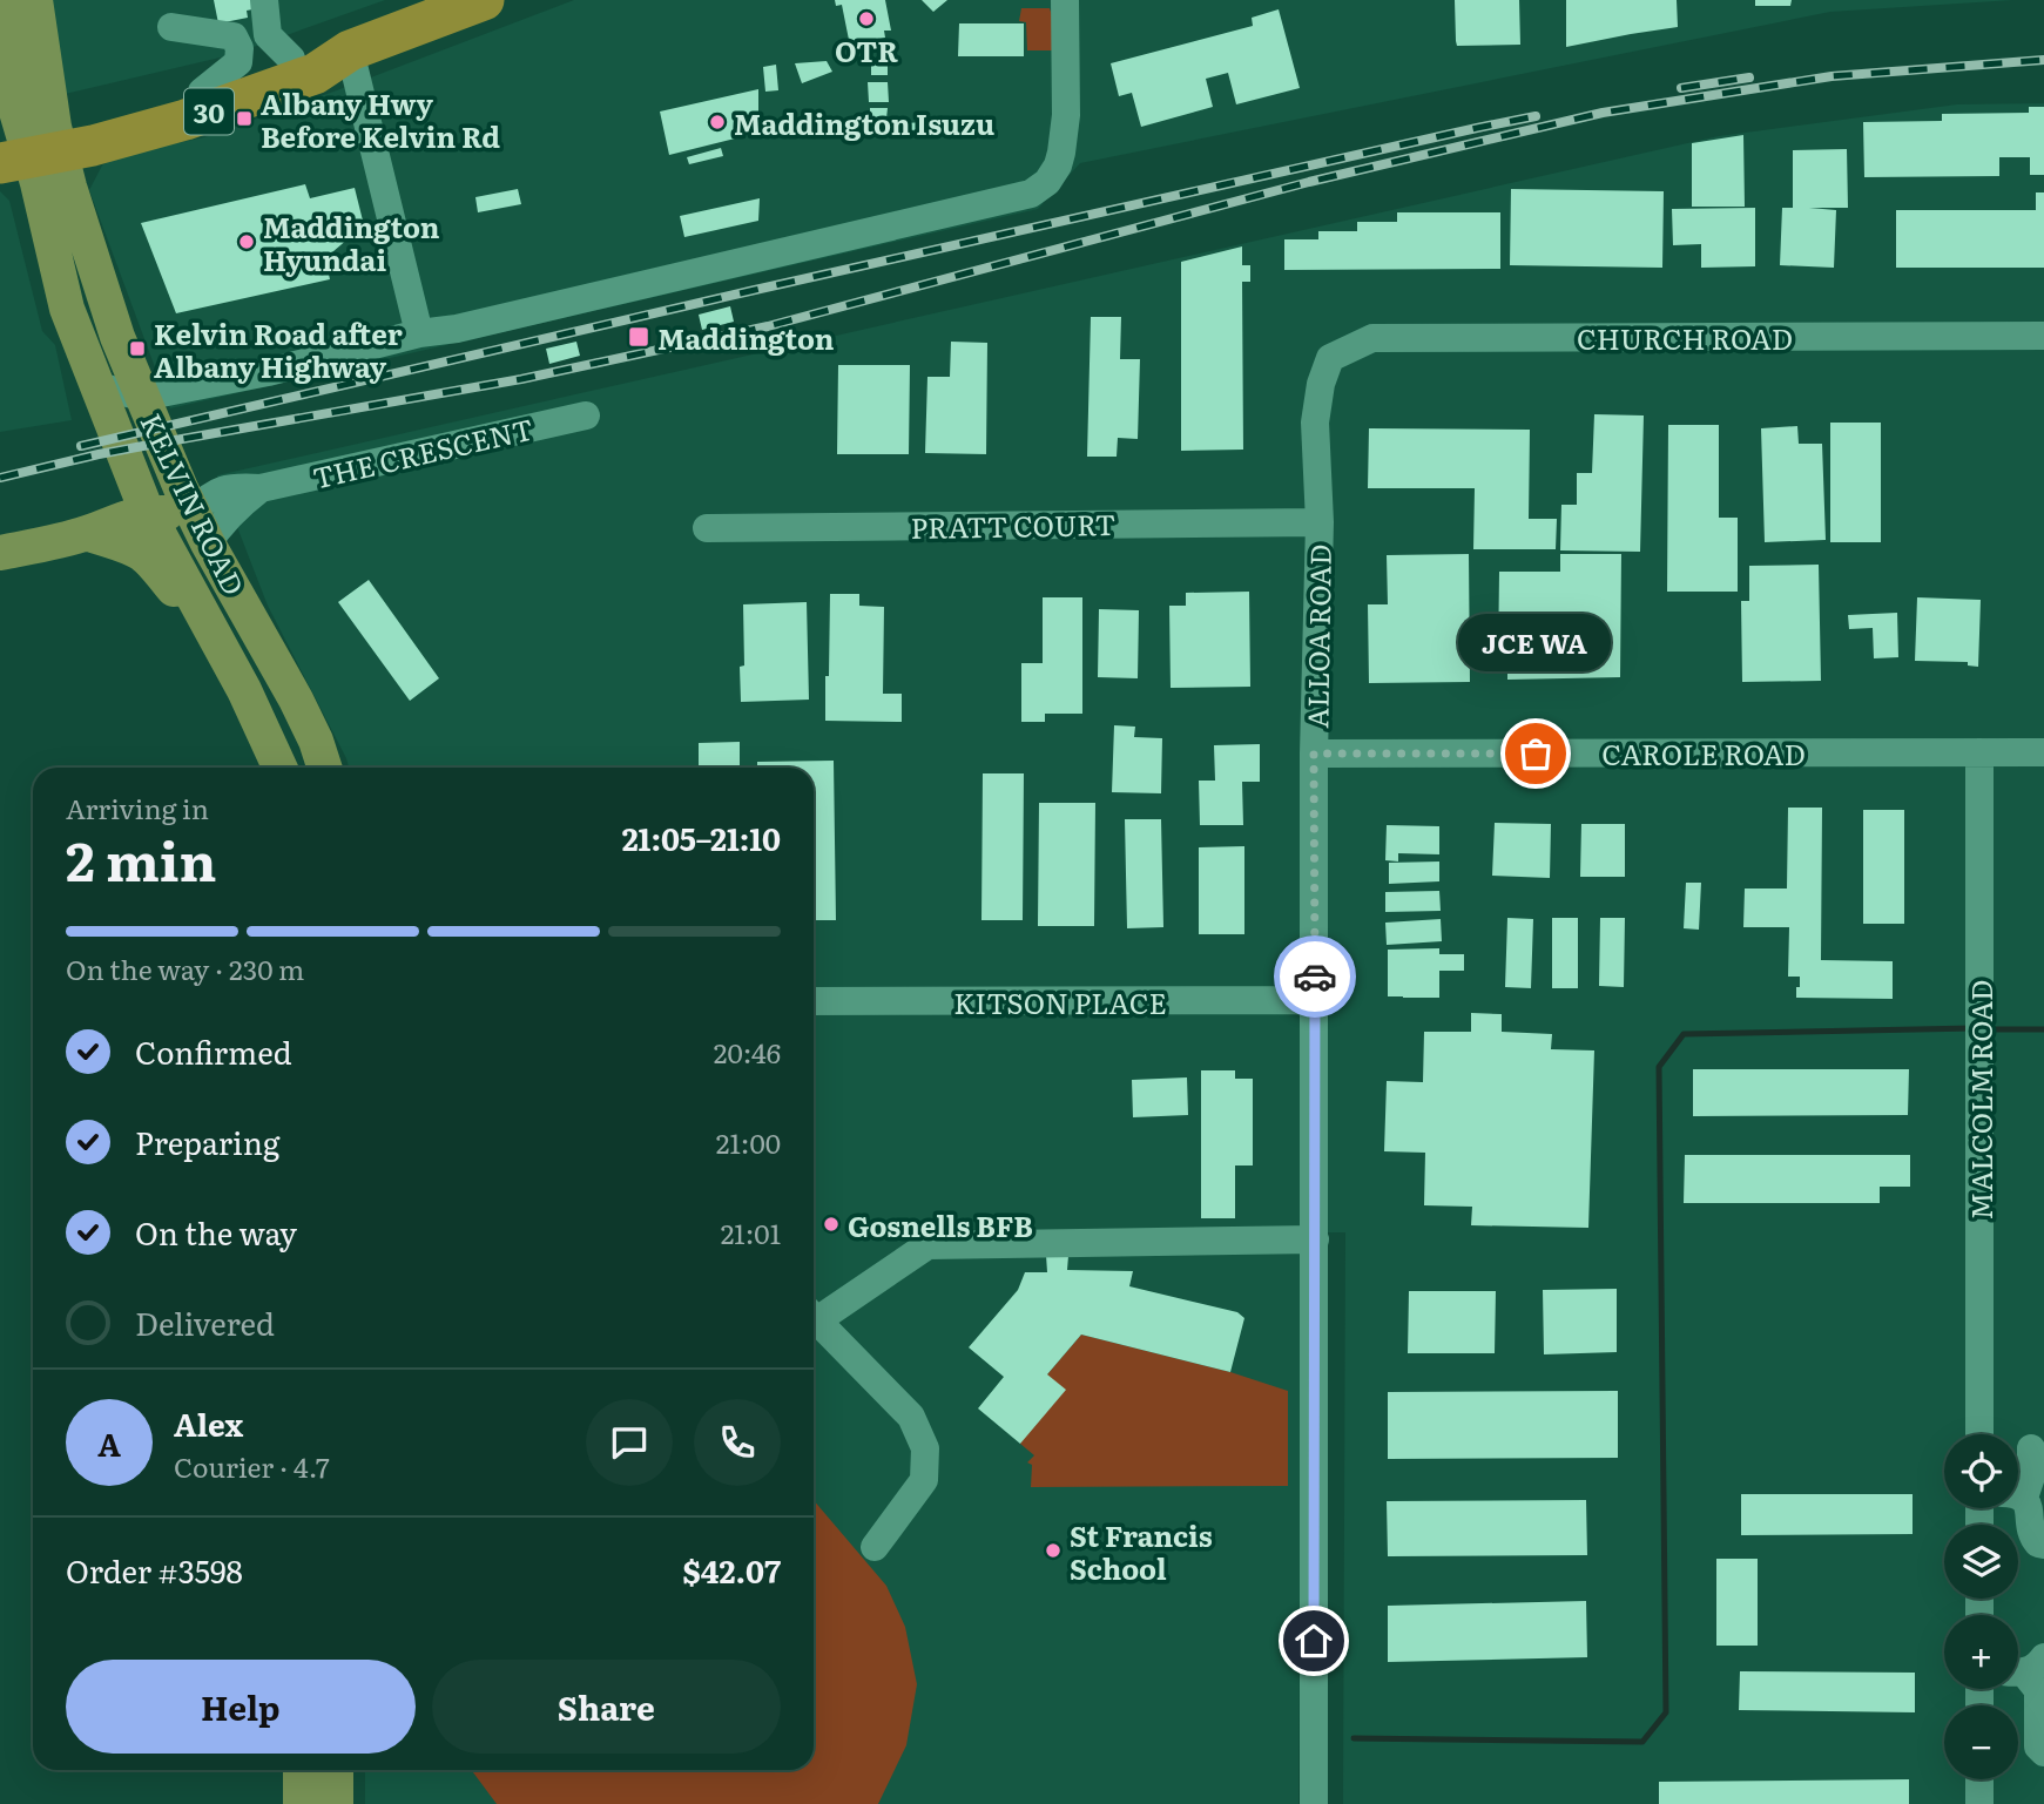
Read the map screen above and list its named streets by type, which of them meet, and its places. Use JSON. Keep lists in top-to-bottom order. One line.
{"streets":{"highway":["30"],"main road":["KELVIN ROAD"],"street":["CHURCH ROAD","THE CRESCENT","PRATT COURT","ALLOA ROAD","CAROLE ROAD","KITSON PLACE","MALCOLM ROAD"]},"crossings":[["30","KELVIN ROAD"],["CHURCH ROAD","ALLOA ROAD"],["THE CRESCENT","KELVIN ROAD"],["PRATT COURT","ALLOA ROAD"],["ALLOA ROAD","CAROLE ROAD"],["ALLOA ROAD","KITSON PLACE"],["CAROLE ROAD","MALCOLM ROAD"]],"places":{"other":["OTR","Maddington Isuzu","Maddington Hyundai","JCE WA","Gosnells BFB","St Francis School"],"transit":["Albany Hwy Before Kelvin Rd","Maddington","Kelvin Road after Albany Highway"]},"page":{"bubble":"JCE WA","heading":["2 min","Arriving in","21:05–21:10"],"panel":["Alex","Courier · 4.7","Order #3598","$42.07"],"bar":"On the way · 230 m","list":[["Confirmed","20:46"],["Preparing","21:00"],["On the way","21:01"],"Delivered"],"round":"A","map_buttons":["+","−"],"buttons":["Help","Share"]}}
